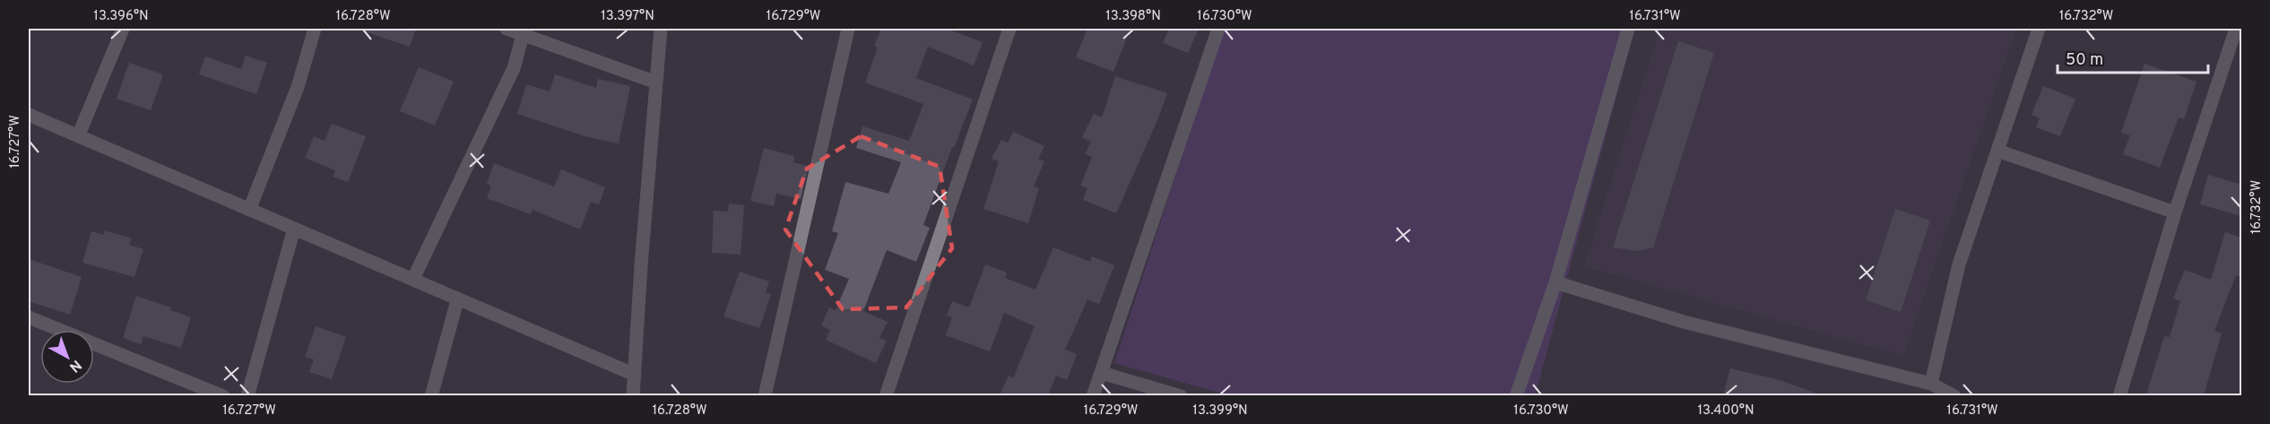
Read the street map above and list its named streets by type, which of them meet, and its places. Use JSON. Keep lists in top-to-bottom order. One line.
{"scale_bar":"50 m","north":"bottom right","coordinates":["13.396°N","16.728°W","13.397°N","16.729°W","13.398°N","16.730°W","16.731°W","16.732°W","16.727°W","13.399°N","13.400°N"]}
